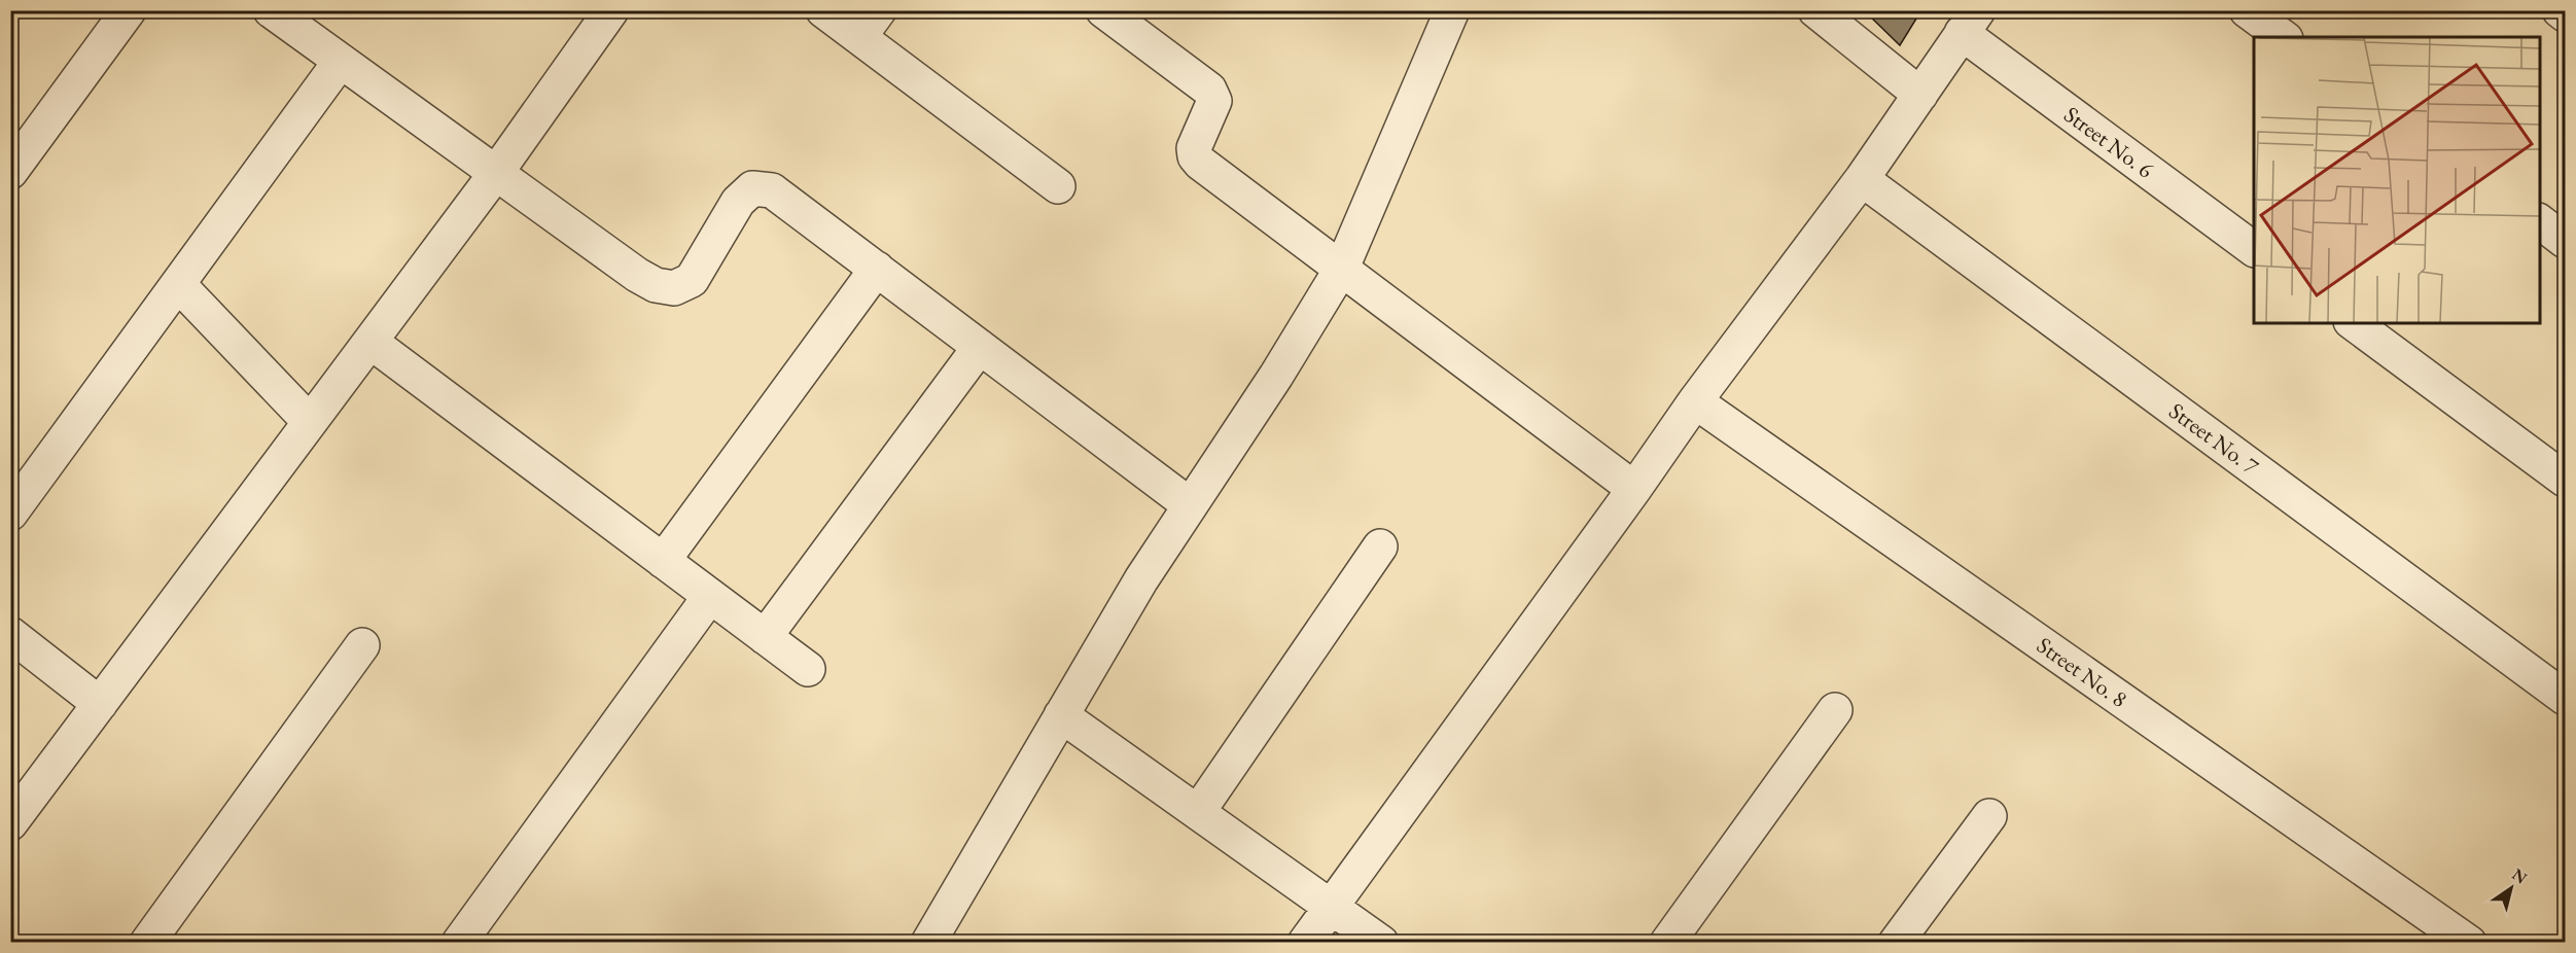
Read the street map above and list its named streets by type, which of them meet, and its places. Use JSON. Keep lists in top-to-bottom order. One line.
{"streets":{"street":["Street No. 6","Street No. 7","Street No. 8"]},"north":"top right"}
